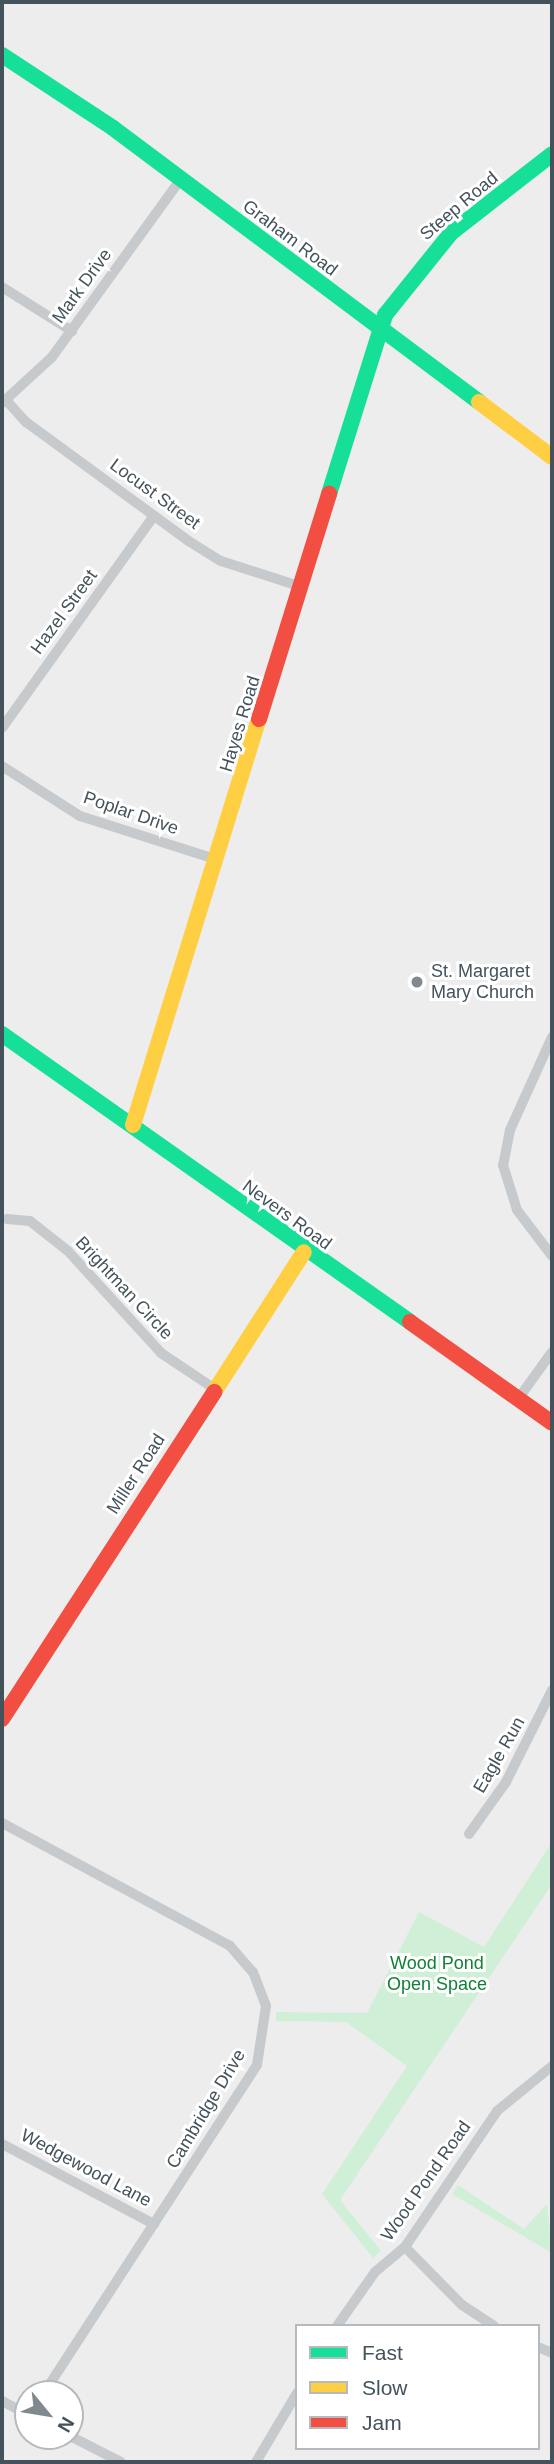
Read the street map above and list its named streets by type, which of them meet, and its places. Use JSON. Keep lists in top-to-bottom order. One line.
{"streets":{"street":["Steep Road","Graham Road","Mark Drive","Locust Street","Hazel Street","Hayes Road","Poplar Drive","Nevers Road","Brightman Circle","Miller Road","Eagle Run","Cambridge Drive","Wedgewood Lane","Wood Pond Road"]},"crossings":[["Steep Road","Graham Road"],["Steep Road","Hayes Road"],["Graham Road","Mark Drive"],["Graham Road","Hayes Road"],["Mark Drive","Locust Street"],["Locust Street","Hazel Street"],["Locust Street","Hayes Road"],["Hayes Road","Poplar Drive"],["Hayes Road","Nevers Road"],["Nevers Road","Miller Road"],["Brightman Circle","Miller Road"],["Cambridge Drive","Wedgewood Lane"]],"parks":["Wood Pond Open Space"],"places":["St. Margaret Mary Church"],"legend":["Fast","Slow","Jam"],"north":"bottom right"}
